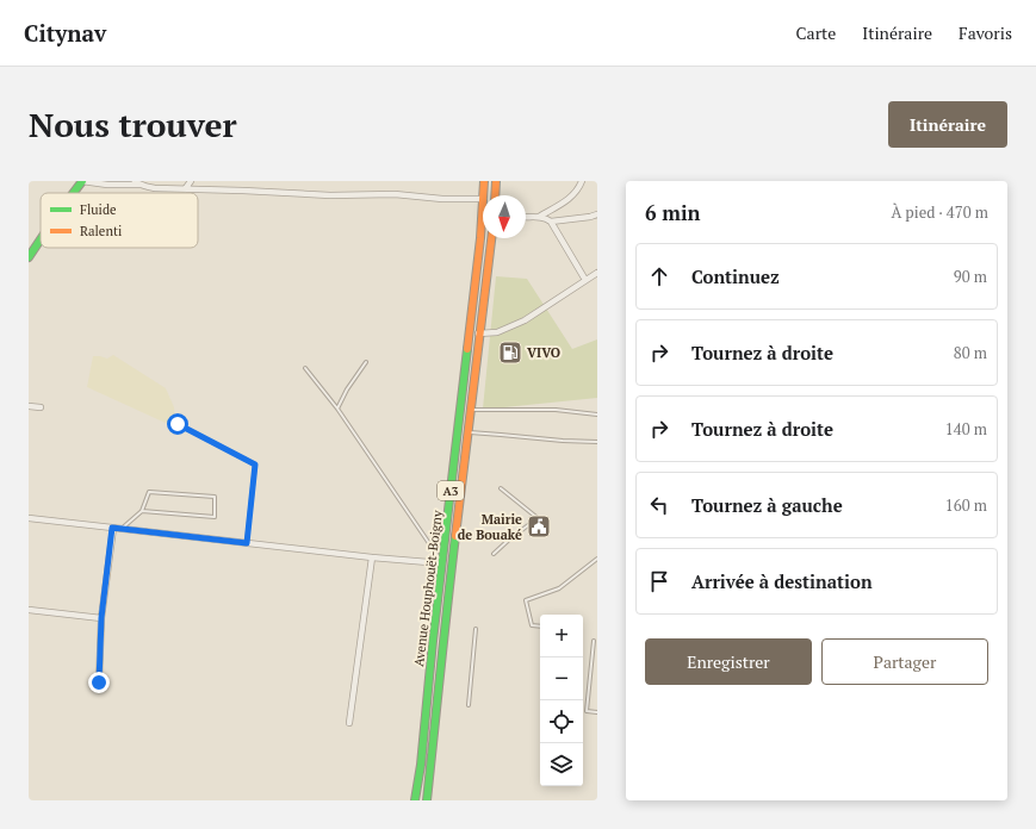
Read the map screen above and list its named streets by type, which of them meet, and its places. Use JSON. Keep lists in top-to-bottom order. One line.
{"streets":{"main road":["A3","Avenue Houphouët-Boigny"]},"places":{"fuel station":["VIVO"],"public building":["Mairie de Bouaké"]},"legend":["Fluide","Ralenti"],"north":"bottom","page":{"header":"Citynav","nav":["Carte","Itinéraire","Favoris"],"buttons":["Itinéraire",["Enregistrer","Partager"]],"title":"Nous trouver","heading":["6 min","À pied · 470 m"],"list":[["Continuez","90 m"],["Tournez à droite","80 m"],["Tournez à droite","140 m"],["Tournez à gauche","160 m"],"Arrivée à destination"],"map_buttons":["+","−"]}}
